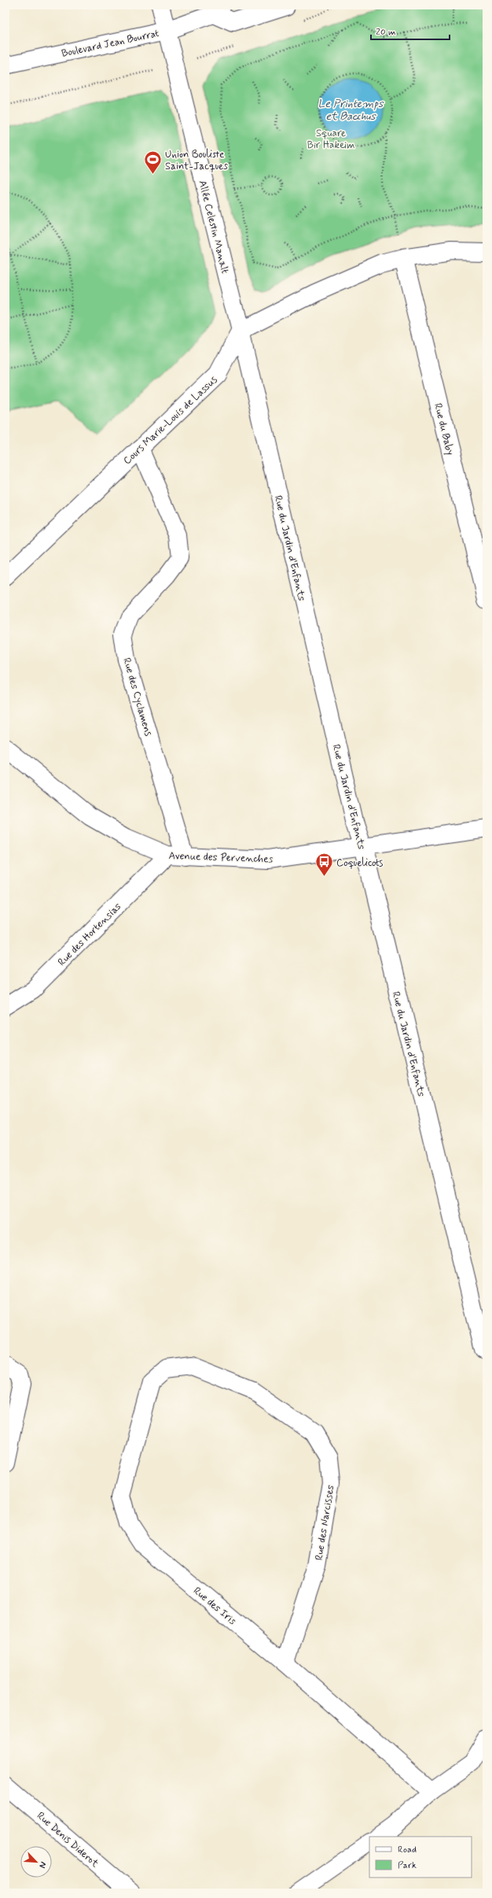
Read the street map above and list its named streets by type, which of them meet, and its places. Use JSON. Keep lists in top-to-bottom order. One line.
{"streets":{"street":["Boulevard Jean Bourrat","Allée Celestin Manalt","Cours Marie-Louis de Lassus","Rue du Baby","Rue du Jardin d'Enfants","Rue des Cyclamens","Avenue des Pervenches","Rue des Hortensias","Rue des Narcisses","Rue des Iris","Rue Denis Diderot"]},"crossings":[["Boulevard Jean Bourrat","Allée Celestin Manalt"],["Allée Celestin Manalt","Cours Marie-Louis de Lassus"],["Allée Celestin Manalt","Rue du Jardin d'Enfants"],["Cours Marie-Louis de Lassus","Rue du Jardin d'Enfants"],["Cours Marie-Louis de Lassus","Rue des Cyclamens"],["Rue du Jardin d'Enfants","Avenue des Pervenches"],["Rue des Cyclamens","Avenue des Pervenches"],["Avenue des Pervenches","Rue des Hortensias"],["Rue des Narcisses","Rue des Iris"]],"water":["Le Printemps et Bacchus"],"parks":["Square Bir Hakeim"],"places":{"sports":["Union Bouliste Saint-Jacques"],"bus stop":["Coquelicots"]},"legend":["Road","Park"],"scale_bar":"20 m","north":"bottom right"}
